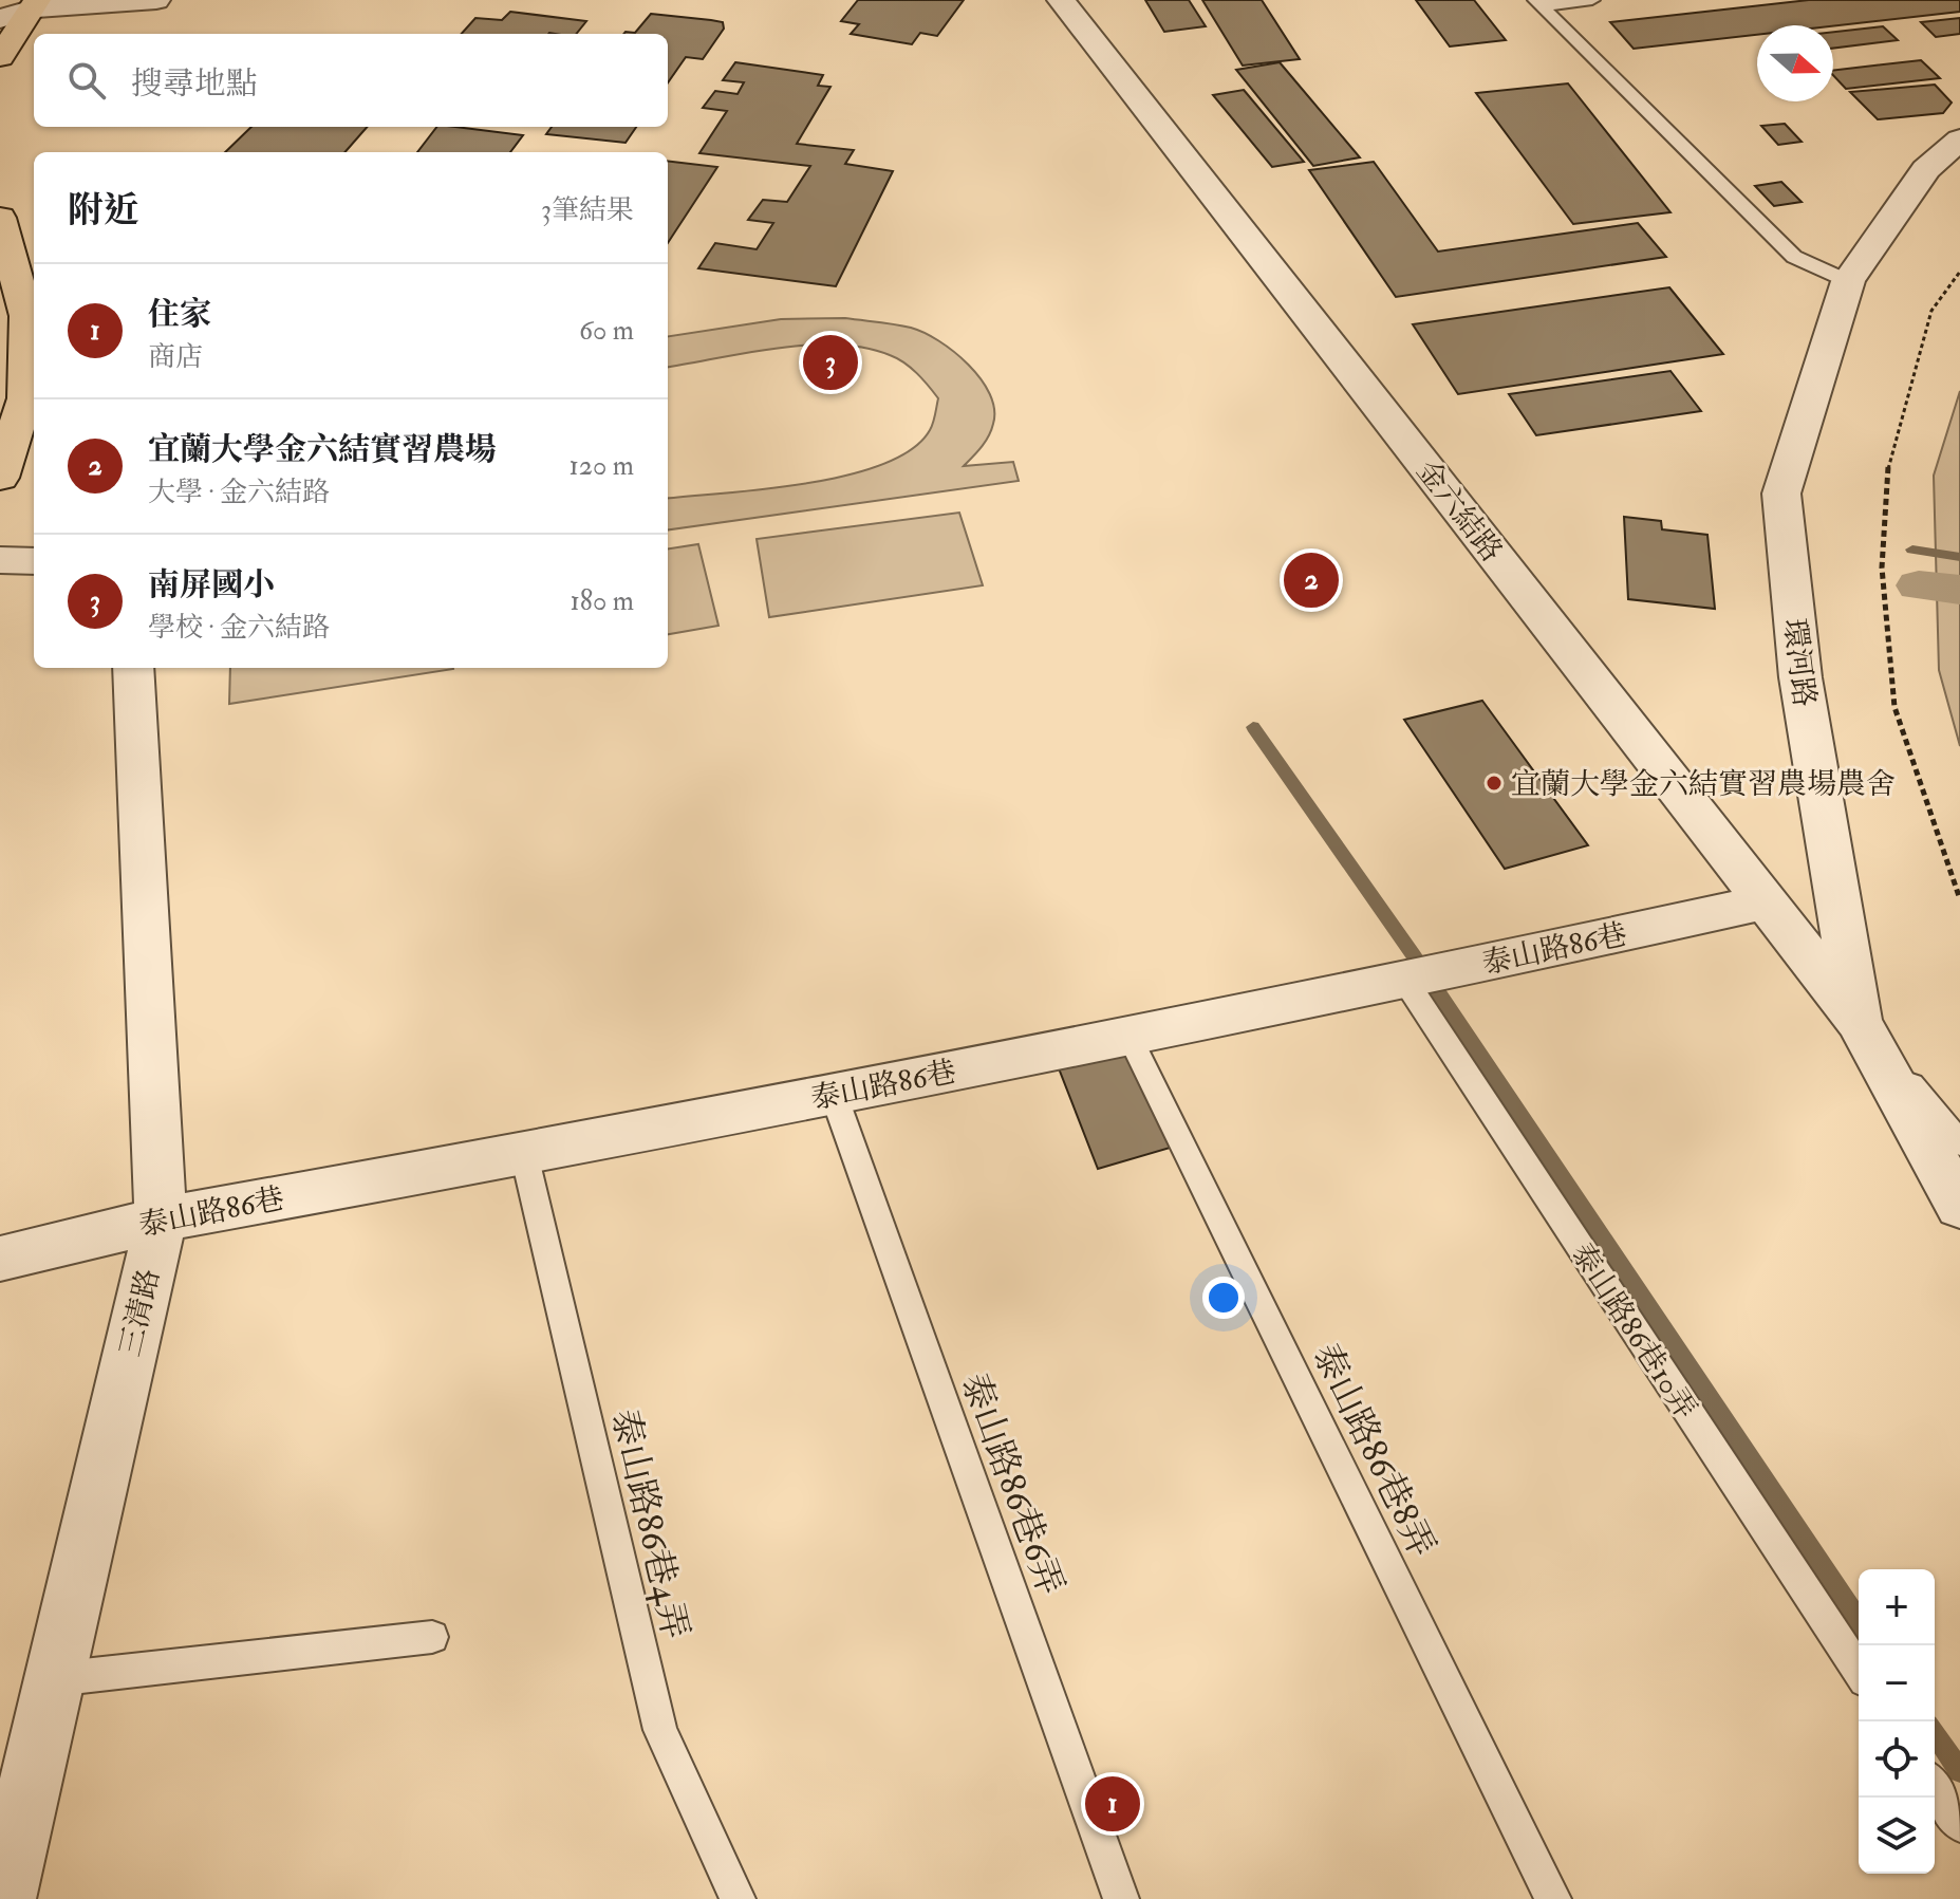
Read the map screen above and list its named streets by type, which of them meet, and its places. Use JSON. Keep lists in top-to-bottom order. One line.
{"streets":{"street":["金六結路","環河路","泰山路86巷","三清路"],"lane":["泰山路86巷10弄","泰山路86巷8弄","泰山路86巷6弄","泰山路86巷4弄"]},"crossings":[["金六結路","環河路"],["金六結路","泰山路86巷"],["泰山路86巷","三清路"],["泰山路86巷","泰山路86巷10弄"],["泰山路86巷","泰山路86巷8弄"],["泰山路86巷","泰山路86巷6弄"],["泰山路86巷","泰山路86巷4弄"]],"places":["宜蘭大學金六結實習農場農舍"],"north":"right","page":{"search":"搜尋地點","heading":["附近","3筆結果"],"list":[{"mark":"1","name":"住家","note":"商店","value":"60 m"},{"mark":"2","name":"宜蘭大學金六結實習農場","note":"大學 · 金六結路","value":"120 m"},{"mark":"3","name":"南屏國小","note":"學校 · 金六結路","value":"180 m"}],"pins":["3","2","1"],"map_buttons":["+","−"]}}
